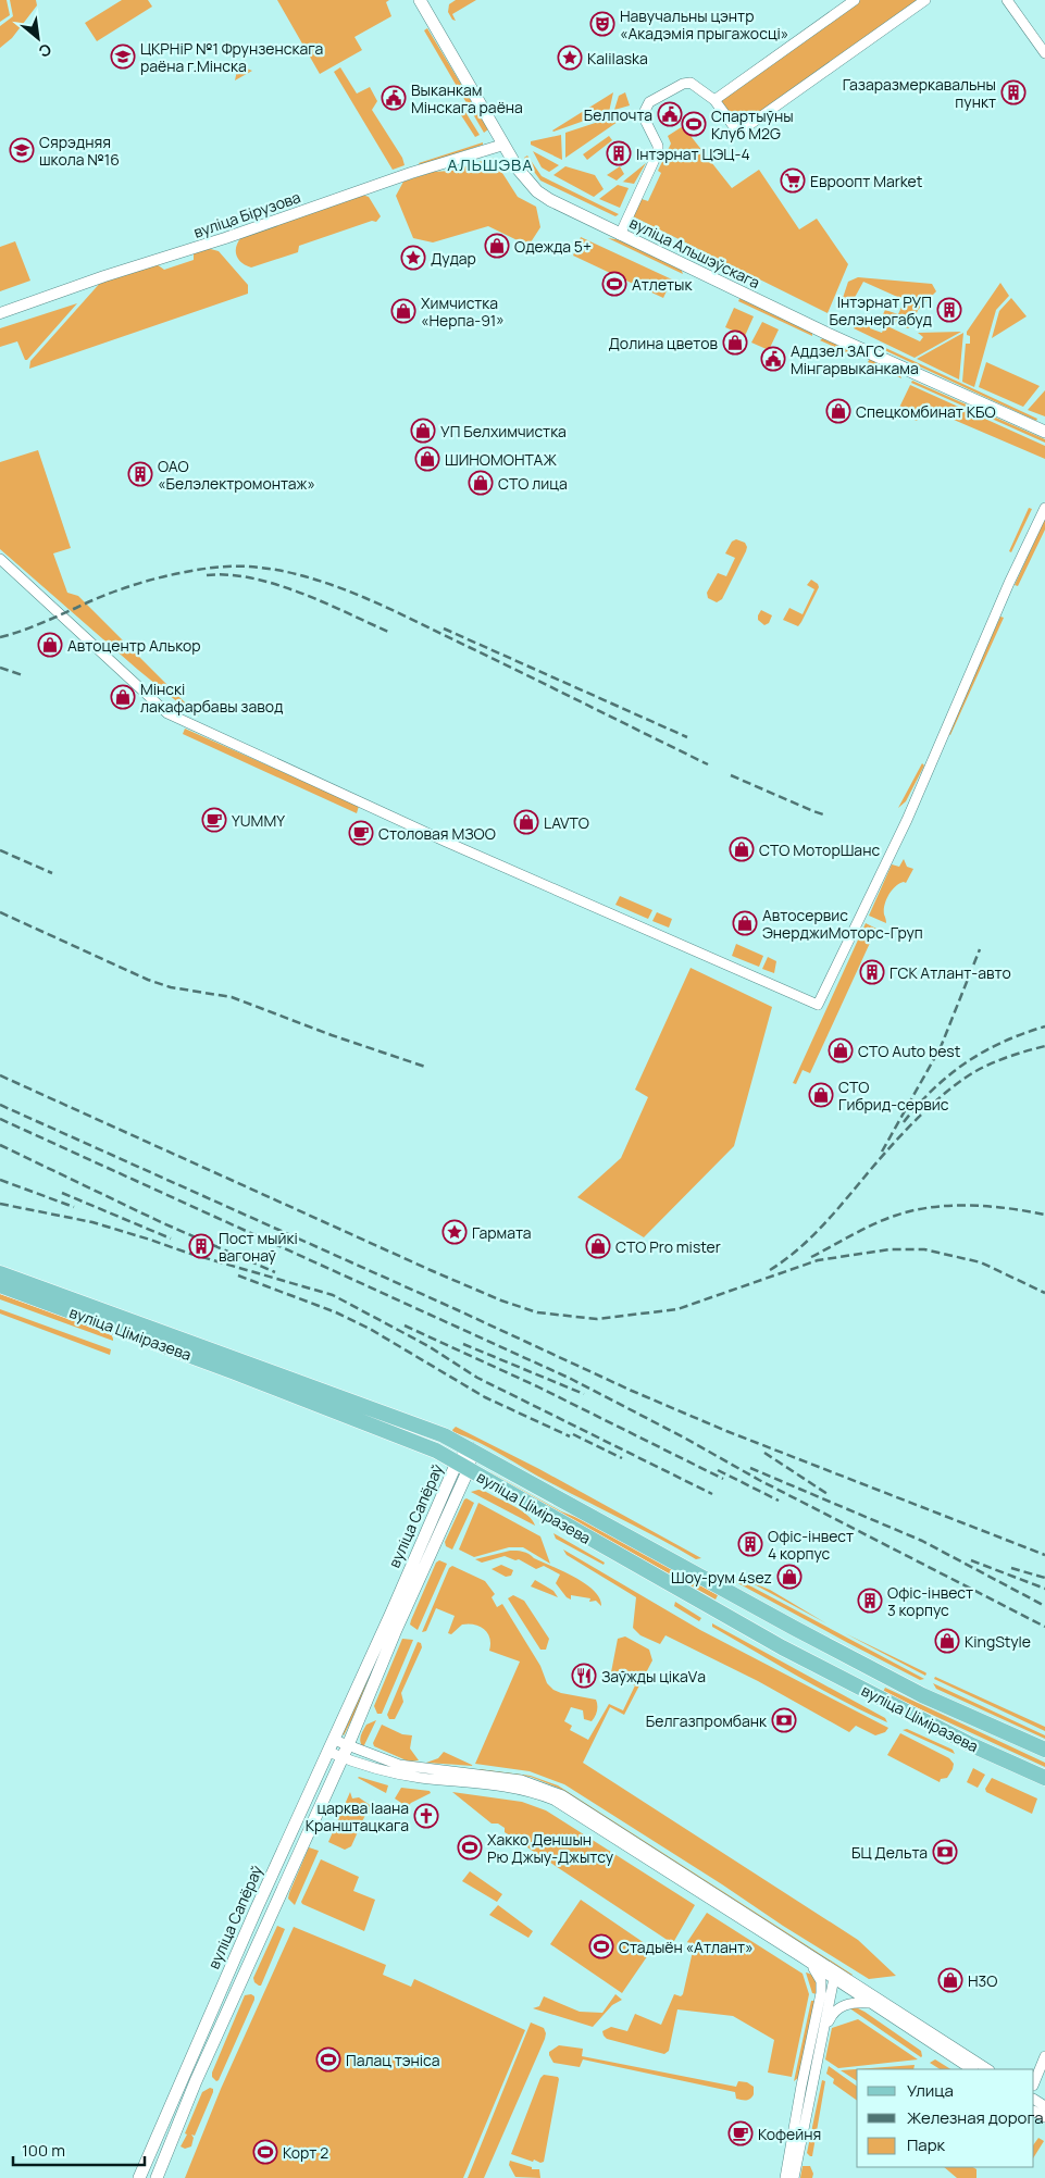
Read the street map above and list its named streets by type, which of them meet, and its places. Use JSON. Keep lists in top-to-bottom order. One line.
{"streets":{"main road":["вуліца Альшэўскага","вуліца Ціміразева","вуліца Сапёраў"],"street":["вуліца Бірузова"]},"crossings":[["вуліца Бірузова","вуліца Альшэўскага"],["вуліца Ціміразева","вуліца Сапёраў"]],"districts":["АЛЬШЭВА"],"places":{"theatre":["Навучальны цэнтр «Акадэмія прыгажосці»"],"school or university":["ЦКРНіР №1 Фрунзенскага раёна г.Мінска","Сярэдняя школа №16"],"place":["Kalilaska","Дудар","Гармата"],"building":["Газаразмеркавальны пункт","Інтэрнат ЦЭЦ-4","Інтэрнат РУП Белэнергабуд","ОАО «Белэлектромонтаж»","ГСК Атлант-авто","Пост мыйкі вагонаў","Офіс-інвест 4 корпус","Офіс-інвест 3 корпус"],"public building":["Выканкам Мінскага раёна","Белпочта","Аддзел ЗАГС Мінгарвыканкама"],"sports":["Спартыўны Клуб M2G","Атлетык","Хакко Деншын Рю Джыу-Джытсу","Стадыён «Атлант»","Палац тэніса","Корт 2"],"supermarket":["Евроопт Market"],"shop":["Одежда 5+","Химчистка «Нерпа-91»","Долина цветов","Спецкомбинат КБО","УП Белхимчистка","ШИНОМОНТАЖ","СТО лица","Автоцентр Алькор","Мінскі лакафарбавы завод","LAVTO","СТО МоторШанс","Автосервис ЭнерджиМоторс-Груп","СТО Auto best","СТО Гибрид-сервис","СТО Pro mister","Шоу-рум 4sez","KingStyle","H3O"],"cafe":["YUMMY","Столовая МЗОО","Кофейня"],"restaurant":["Заўжды цікаVа"],"bank":["Белгазпромбанк","БЦ Дельта"],"church":["царква Іаана Кранштацкага"]},"legend":["Улица","Железная дорога","Парк"],"scale_bar":"100 m","north":"bottom right"}
